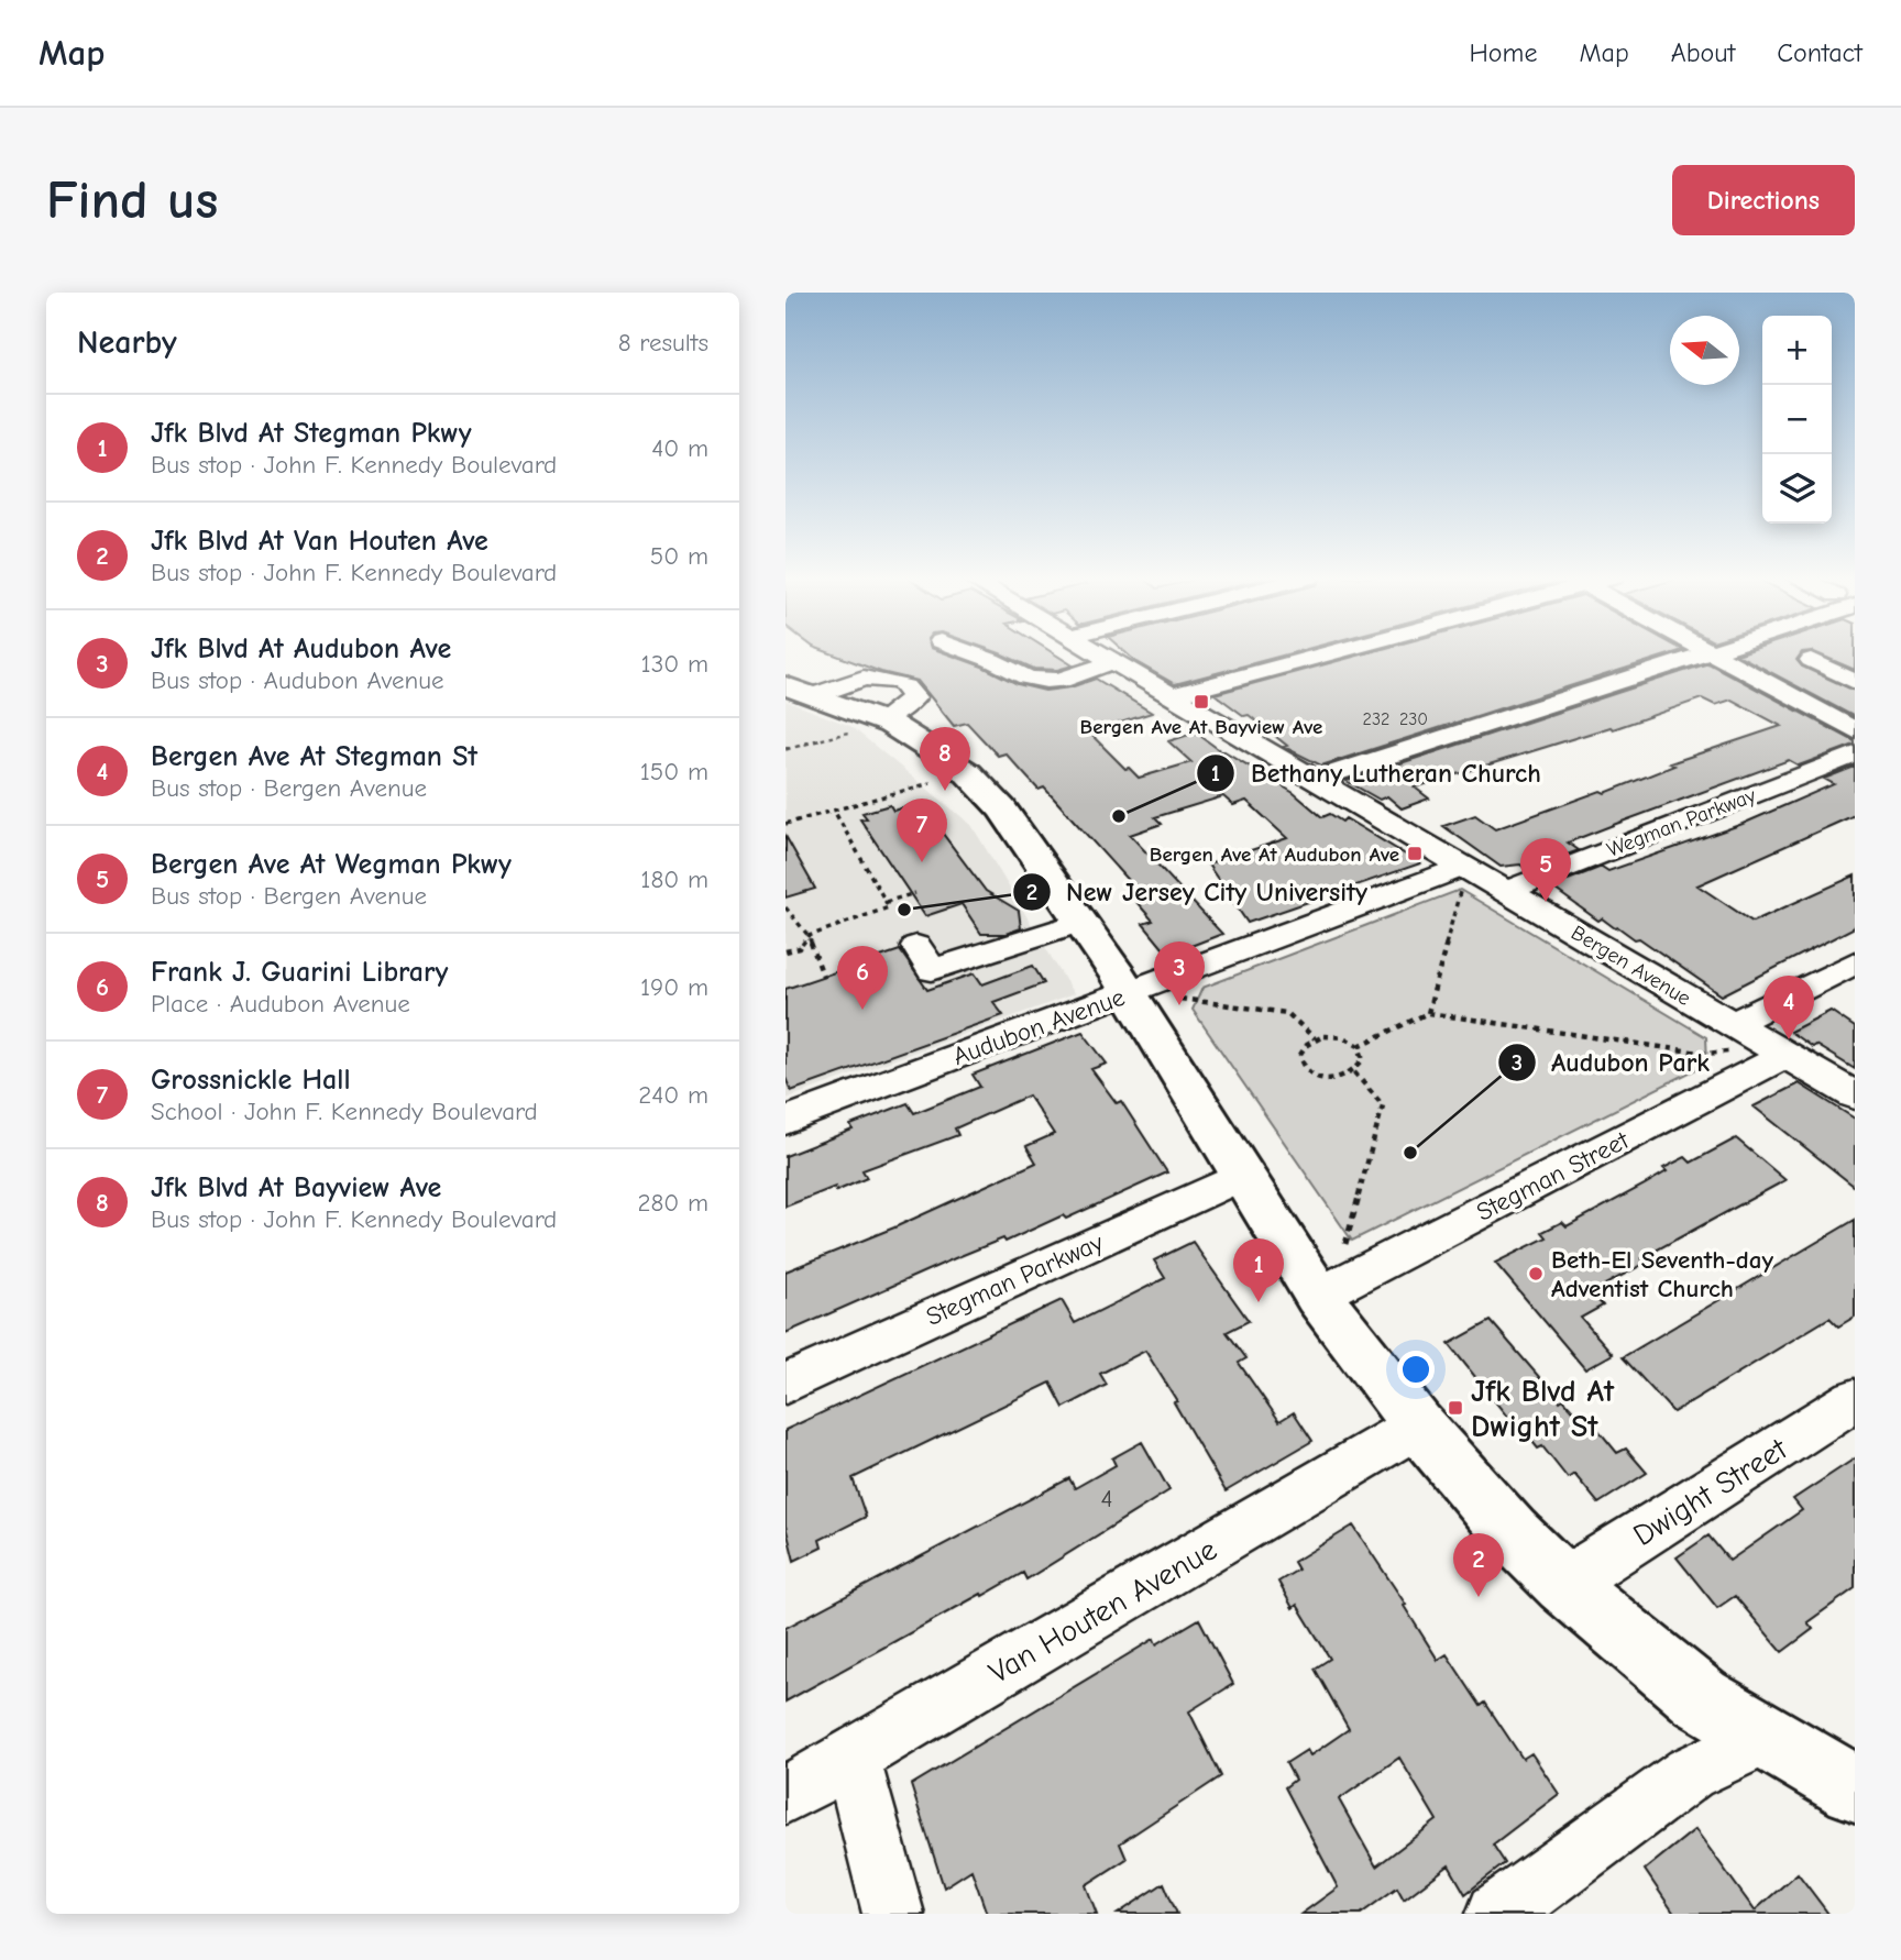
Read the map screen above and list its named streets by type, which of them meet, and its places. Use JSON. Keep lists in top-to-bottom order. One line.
{"streets":{"street":["Wegman Parkway","Bergen Avenue","Audubon Avenue","Stegman Street","Stegman Parkway","Dwight Street","Van Houten Avenue"]},"crossings":[["Wegman Parkway","Bergen Avenue"],["Bergen Avenue","Audubon Avenue"],["Bergen Avenue","Stegman Street"]],"places":{"transit":["Bergen Ave At Bayview Ave","Bergen Ave At Audubon Ave","Jfk Blvd At Dwight St"],"other":["Bethany Lutheran Church","New Jersey City University","Audubon Park","Beth-El Seventh-day Adventist Church"]},"house_numbers":["232","230","4"],"north":"left","page":{"header":"Map","nav":["Home","Map","About","Contact"],"buttons":"Directions","title":"Find us","heading":["Nearby","8 results"],"map_buttons":["+","−"],"list":[{"mark":"1","name":"Jfk Blvd At Stegman Pkwy","note":"Bus stop · John F. Kennedy Boulevard","value":"40 m"},{"mark":"2","name":"Jfk Blvd At Van Houten Ave","note":"Bus stop · John F. Kennedy Boulevard","value":"50 m"},{"mark":"3","name":"Jfk Blvd At Audubon Ave","note":"Bus stop · Audubon Avenue","value":"130 m"},{"mark":"4","name":"Bergen Ave At Stegman St","note":"Bus stop · Bergen Avenue","value":"150 m"},{"mark":"5","name":"Bergen Ave At Wegman Pkwy","note":"Bus stop · Bergen Avenue","value":"180 m"},{"mark":"6","name":"Frank J. Guarini Library","note":"Place · Audubon Avenue","value":"190 m"},{"mark":"7","name":"Grossnickle Hall","note":"School · John F. Kennedy Boulevard","value":"240 m"},{"mark":"8","name":"Jfk Blvd At Bayview Ave","note":"Bus stop · John F. Kennedy Boulevard","value":"280 m"}],"pins":["8","7","5","3","6","4","1","2"]}}
